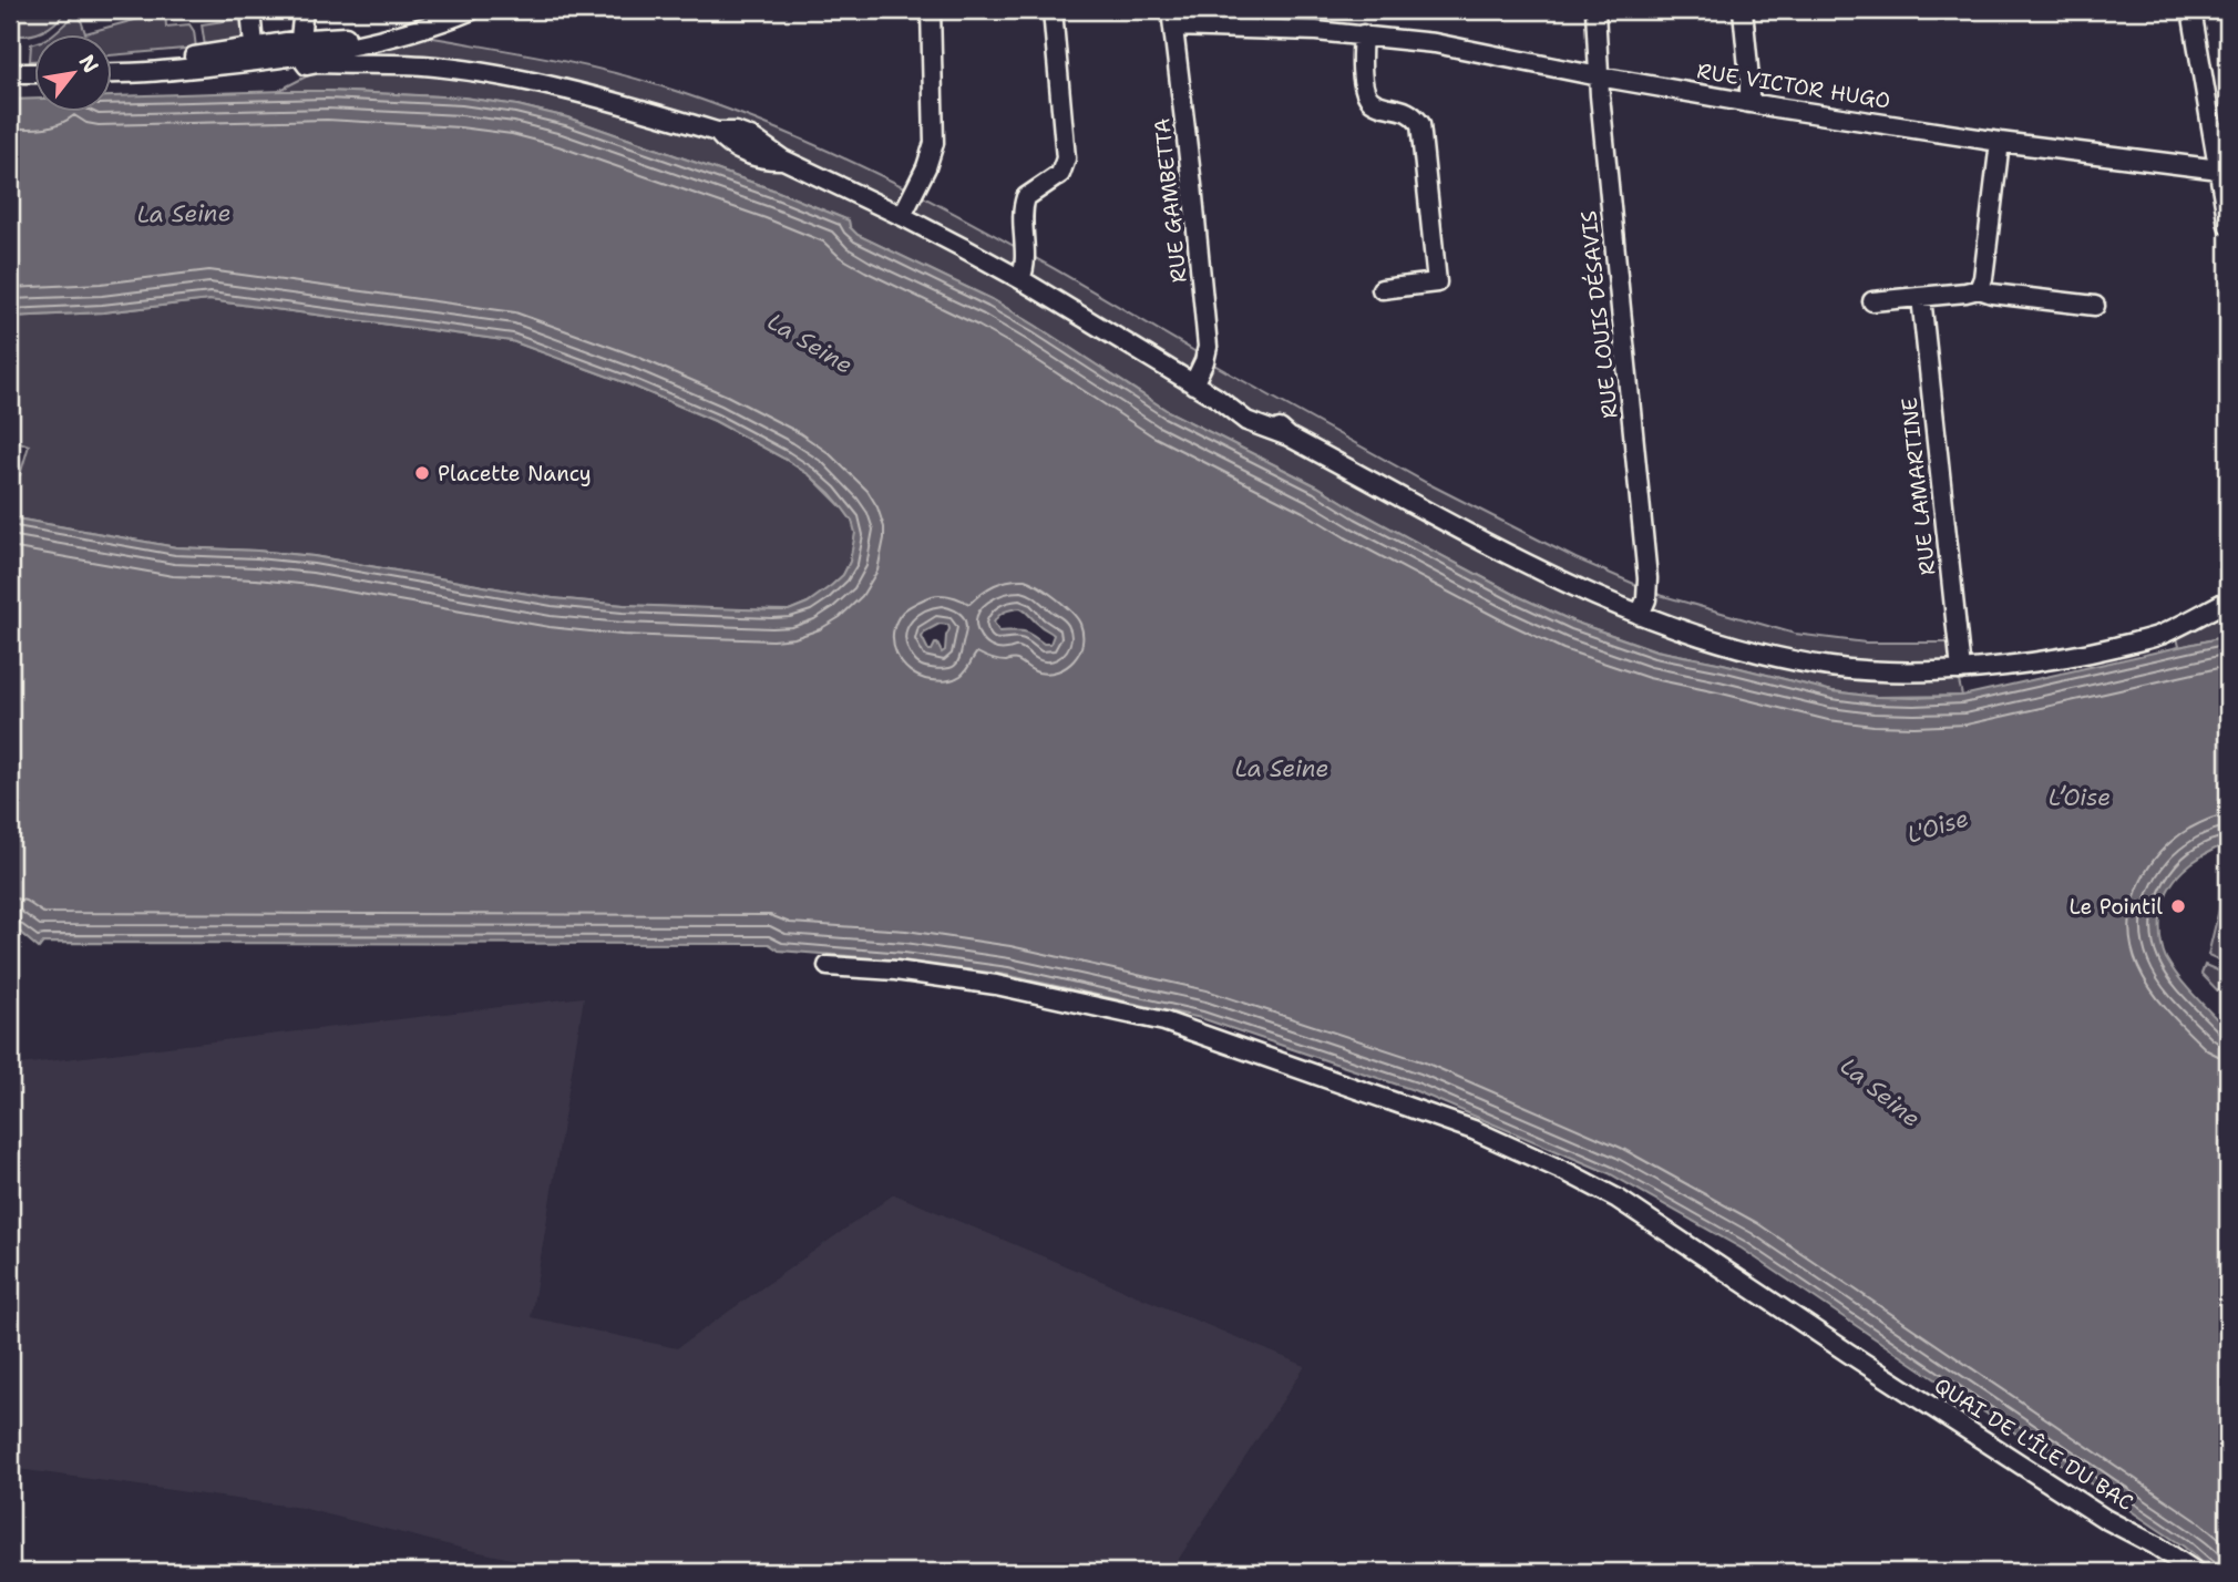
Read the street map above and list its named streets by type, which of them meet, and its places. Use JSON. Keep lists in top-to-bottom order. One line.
{"streets":{"street":["RUE VICTOR HUGO","RUE GAMBETTA","RUE LOUIS DÉSAVIS","RUE LAMARTINE","QUAI DE L'ÎLE DU BAC"]},"crossings":[["RUE VICTOR HUGO","RUE GAMBETTA"],["RUE VICTOR HUGO","RUE LOUIS DÉSAVIS"]],"water":["La Seine","L’Oise","L'Oise"],"places":["Placette Nancy","Le Pointil"],"north":"top right"}
